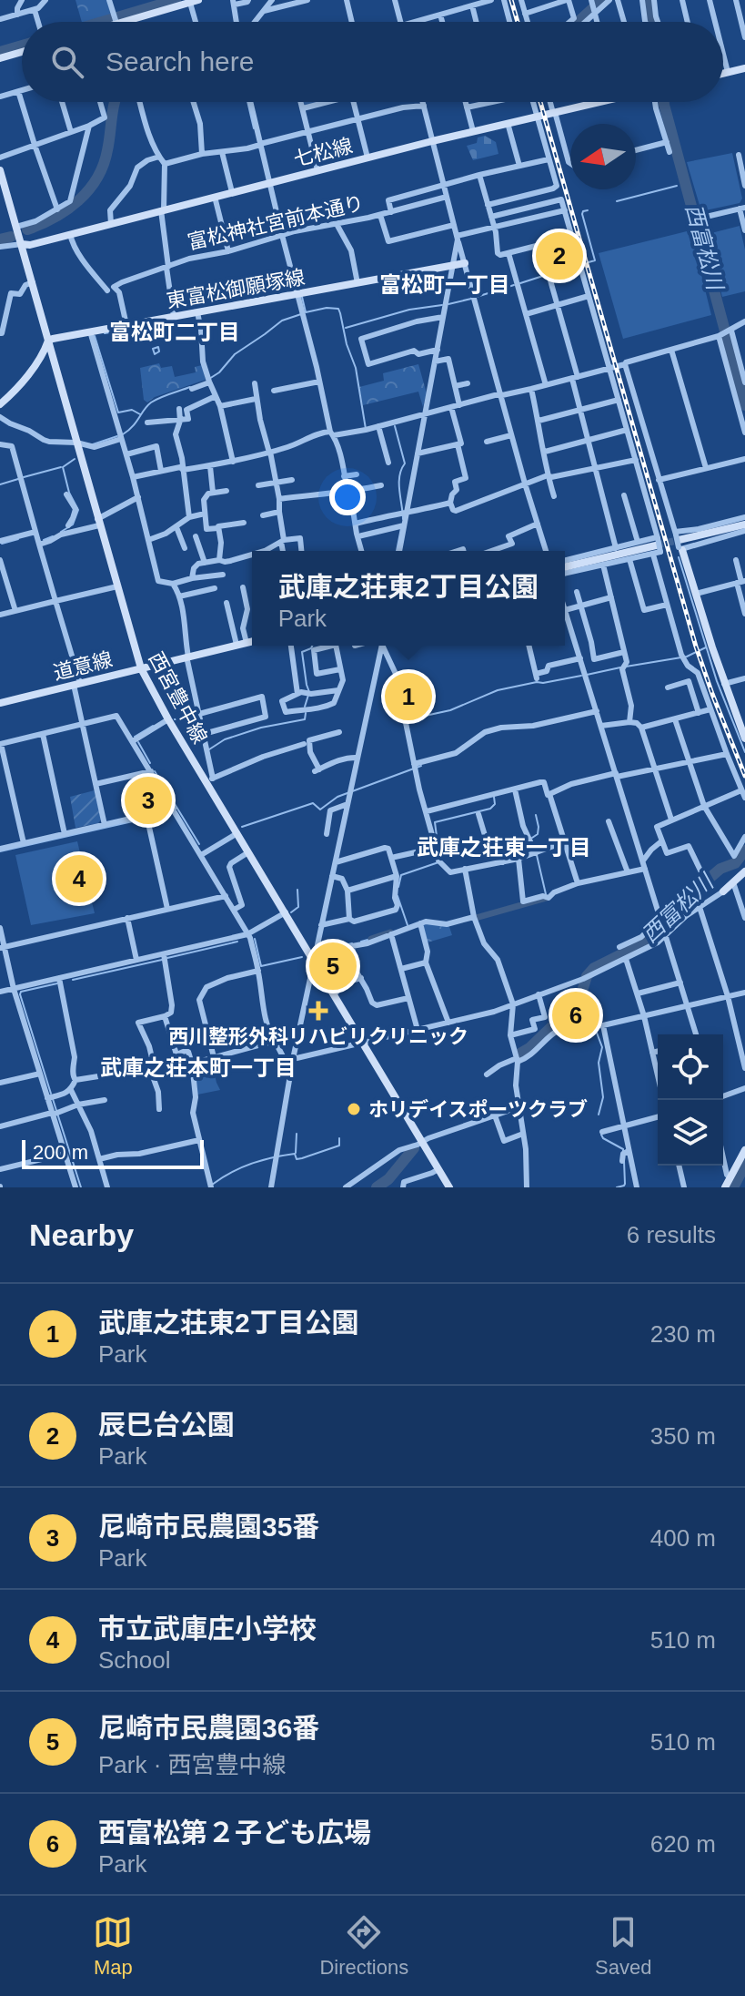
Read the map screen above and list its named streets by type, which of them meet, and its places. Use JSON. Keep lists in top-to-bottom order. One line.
{"streets":{"main road":["七松線","東富松御願塚線","道意線","西宮豊中線"],"street":["富松神社宮前本通り"]},"crossings":[["七松線","西宮豊中線"],["東富松御願塚線","西宮豊中線"],["道意線","西宮豊中線"]],"districts":["富松町一丁目","富松町二丁目","武庫之荘東一丁目","武庫之荘本町一丁目"],"water":["西富松川"],"places":{"health":["西川整形外科リハビリクリニック"],"other":["ホリデイスポーツクラブ"]},"scale_bar":"200 m","north":"left","page":{"search":"Search here","pins":["2","1","3","4","5","6"],"popup":["武庫之荘東2丁目公園","Park"],"scale":"200 m","heading":["Nearby","6 results"],"list":[{"mark":"1","name":"武庫之荘東2丁目公園","note":"Park","value":"230 m"},{"mark":"2","name":"辰巳台公園","note":"Park","value":"350 m"},{"mark":"3","name":"尼崎市民農園35番","note":"Park","value":"400 m"},{"mark":"4","name":"市立武庫庄小学校","note":"School","value":"510 m"},{"mark":"5","name":"尼崎市民農園36番","note":"Park · 西宮豊中線","value":"510 m"},{"mark":"6","name":"西富松第２子ども広場","note":"Park","value":"620 m"}],"nav":["Map","Directions","Saved"]}}
